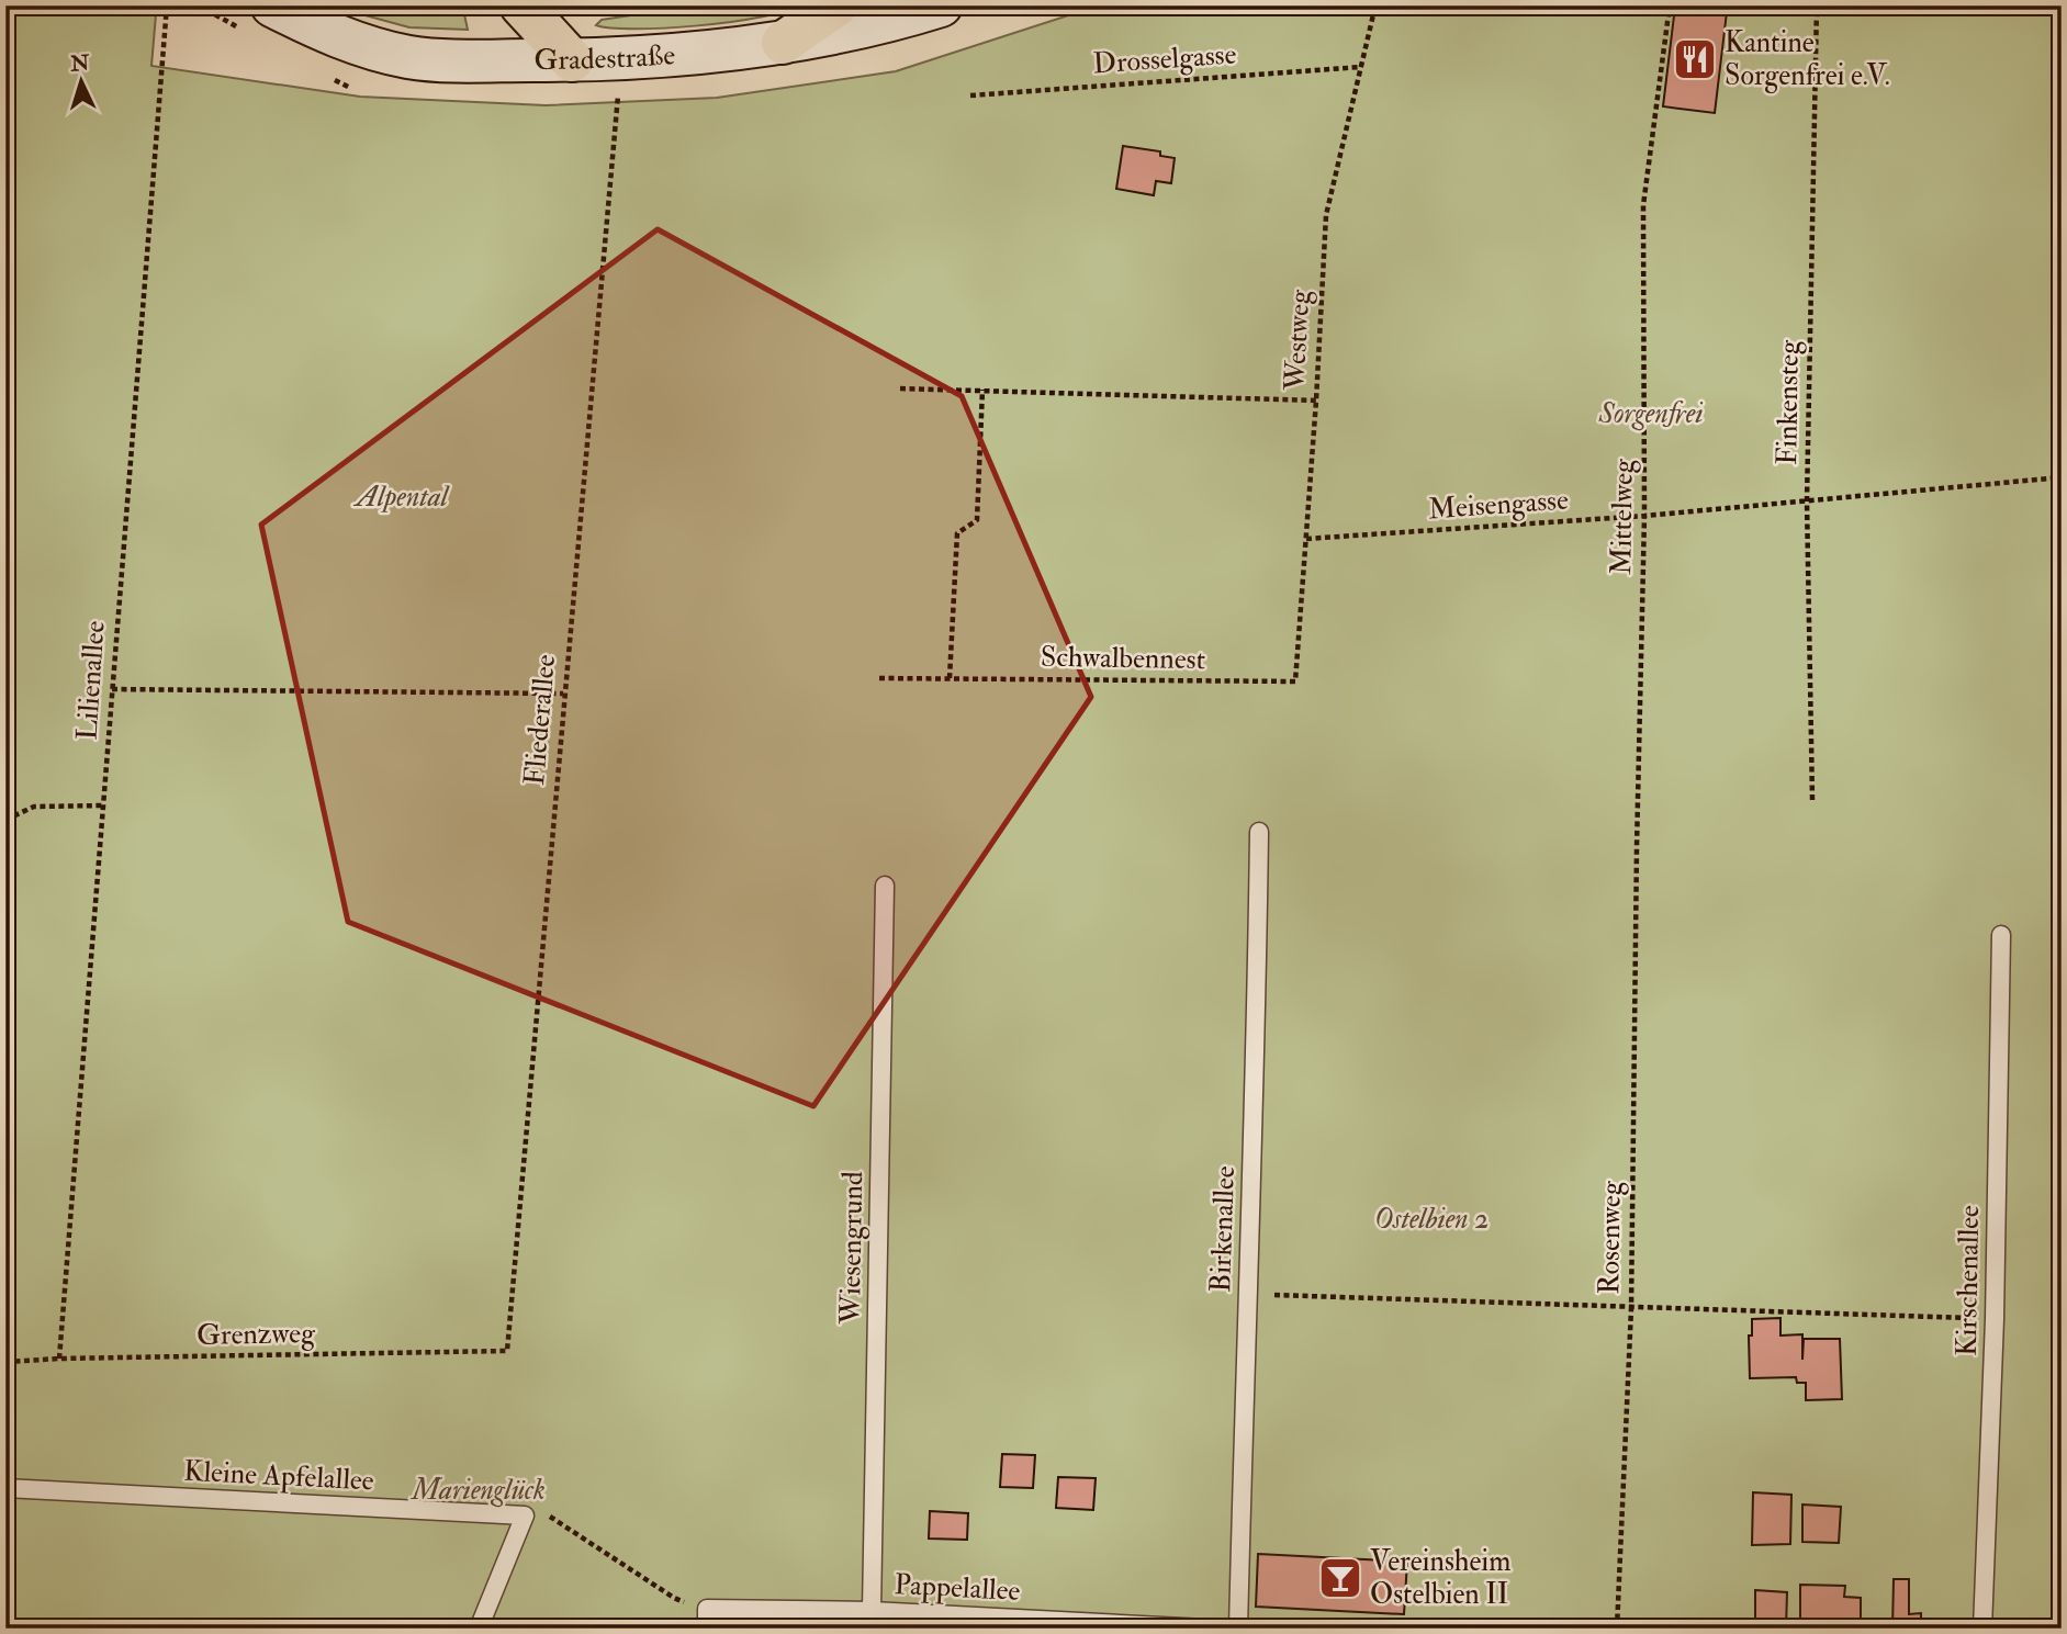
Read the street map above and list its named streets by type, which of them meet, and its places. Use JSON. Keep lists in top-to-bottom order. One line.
{"streets":{"main road":["Gradestraße"],"lane":["Birkenallee","Wiesengrund","Kirschenallee","Kleine Apfelallee","Pappelallee"],"path":["Drosselgasse","Westweg","Finkensteg","Meisengasse","Mittelweg","Schwalbennest","Lilienallee","Fliederallee","Rosenweg","Grenzweg"]},"crossings":[["Drosselgasse","Westweg"],["Westweg","Meisengasse"],["Westweg","Schwalbennest"],["Finkensteg","Meisengasse"],["Meisengasse","Mittelweg"],["Mittelweg","Rosenweg"],["Lilienallee","Grenzweg"],["Fliederallee","Grenzweg"],["Wiesengrund","Pappelallee"]],"parks":["Sorgenfrei","Alpental","Ostelbien 2","Marienglück"],"places":{"restaurant":["Kantine Sorgenfrei e.V."],"bar":["Vereinsheim Ostelbien II"]},"north":"top"}
